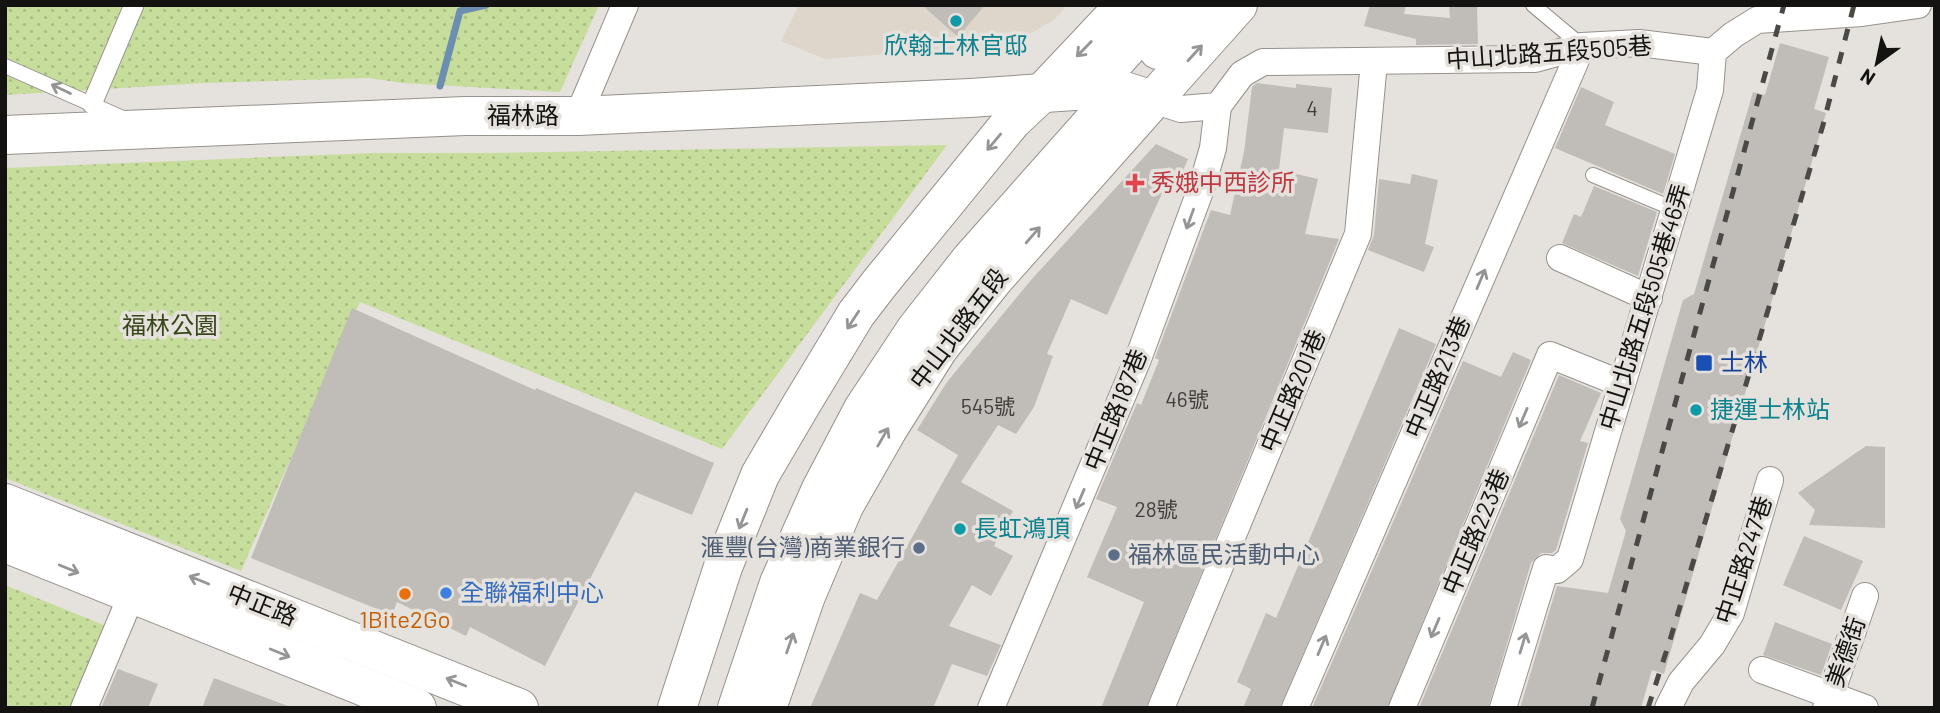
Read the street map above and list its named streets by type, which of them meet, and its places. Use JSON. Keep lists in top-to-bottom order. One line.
{"streets":{"main road":["福林路","中山北路五段","中正路"],"street":["中山北路五段505巷","中山北路五段505巷46弄","中正路213巷","中正路201巷","中正路187巷","中正路223巷","中正路247巷","美德街"]},"crossings":[["中山北路五段505巷","中山北路五段505巷46弄"],["中山北路五段505巷","中正路213巷"],["中山北路五段505巷","中正路201巷"],["中山北路五段505巷","中正路187巷"],["福林路","中山北路五段"],["中山北路五段505巷46弄","中正路223巷"]],"one_way":["中山北路五段505巷46弄","中正路213巷","中正路187巷","中正路223巷"],"parks":["福林公園"],"places":{"other":["欣翰士林官邸","捷運士林站","長虹鴻頂","滙豐(台灣)商業銀行","福林區民活動中心","全聯福利中心","1Bite2Go"],"health":["秀娥中西診所"],"transit":["士林"]},"house_numbers":["4","46號","545號","28號"],"north":"bottom left"}
